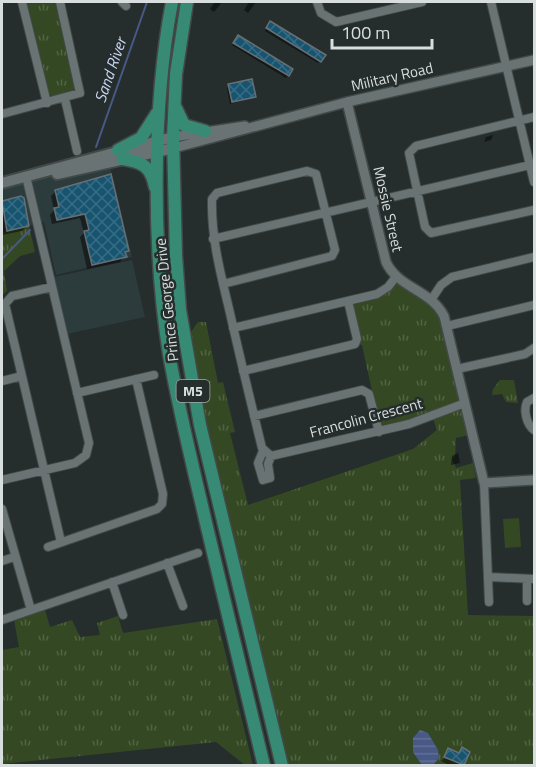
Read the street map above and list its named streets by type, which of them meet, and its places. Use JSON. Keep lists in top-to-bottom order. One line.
{"streets":{"main road":["Military Road","Prince George Drive","M5"],"street":["Mossie Street","Francolin Crescent"]},"crossings":[["Military Road","Mossie Street"],["Military Road","Prince George Drive"]],"water":["Sand River"],"scale_bar":"100 m"}
